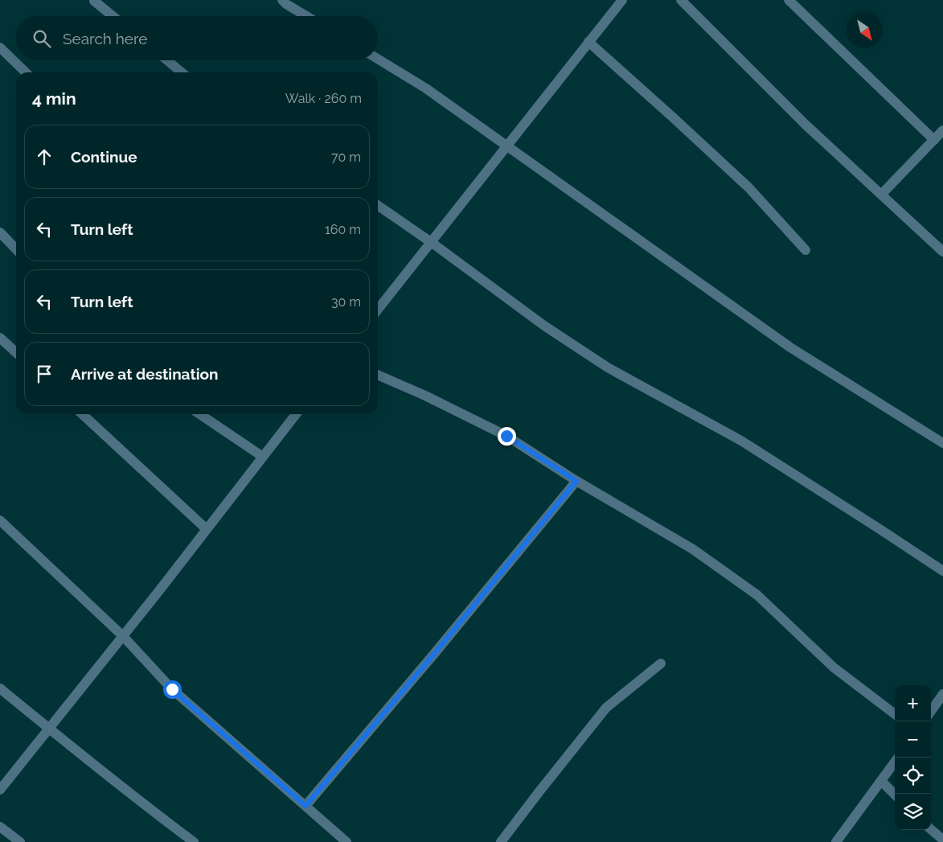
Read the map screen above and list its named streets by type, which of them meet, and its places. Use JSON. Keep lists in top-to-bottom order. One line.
{"north":"bottom right","page":{"search":"Search here","heading":["4 min","Walk · 260 m"],"list":[["Continue","70 m"],["Turn left","160 m"],["Turn left","30 m"],"Arrive at destination"],"map_buttons":["+","−"]}}
